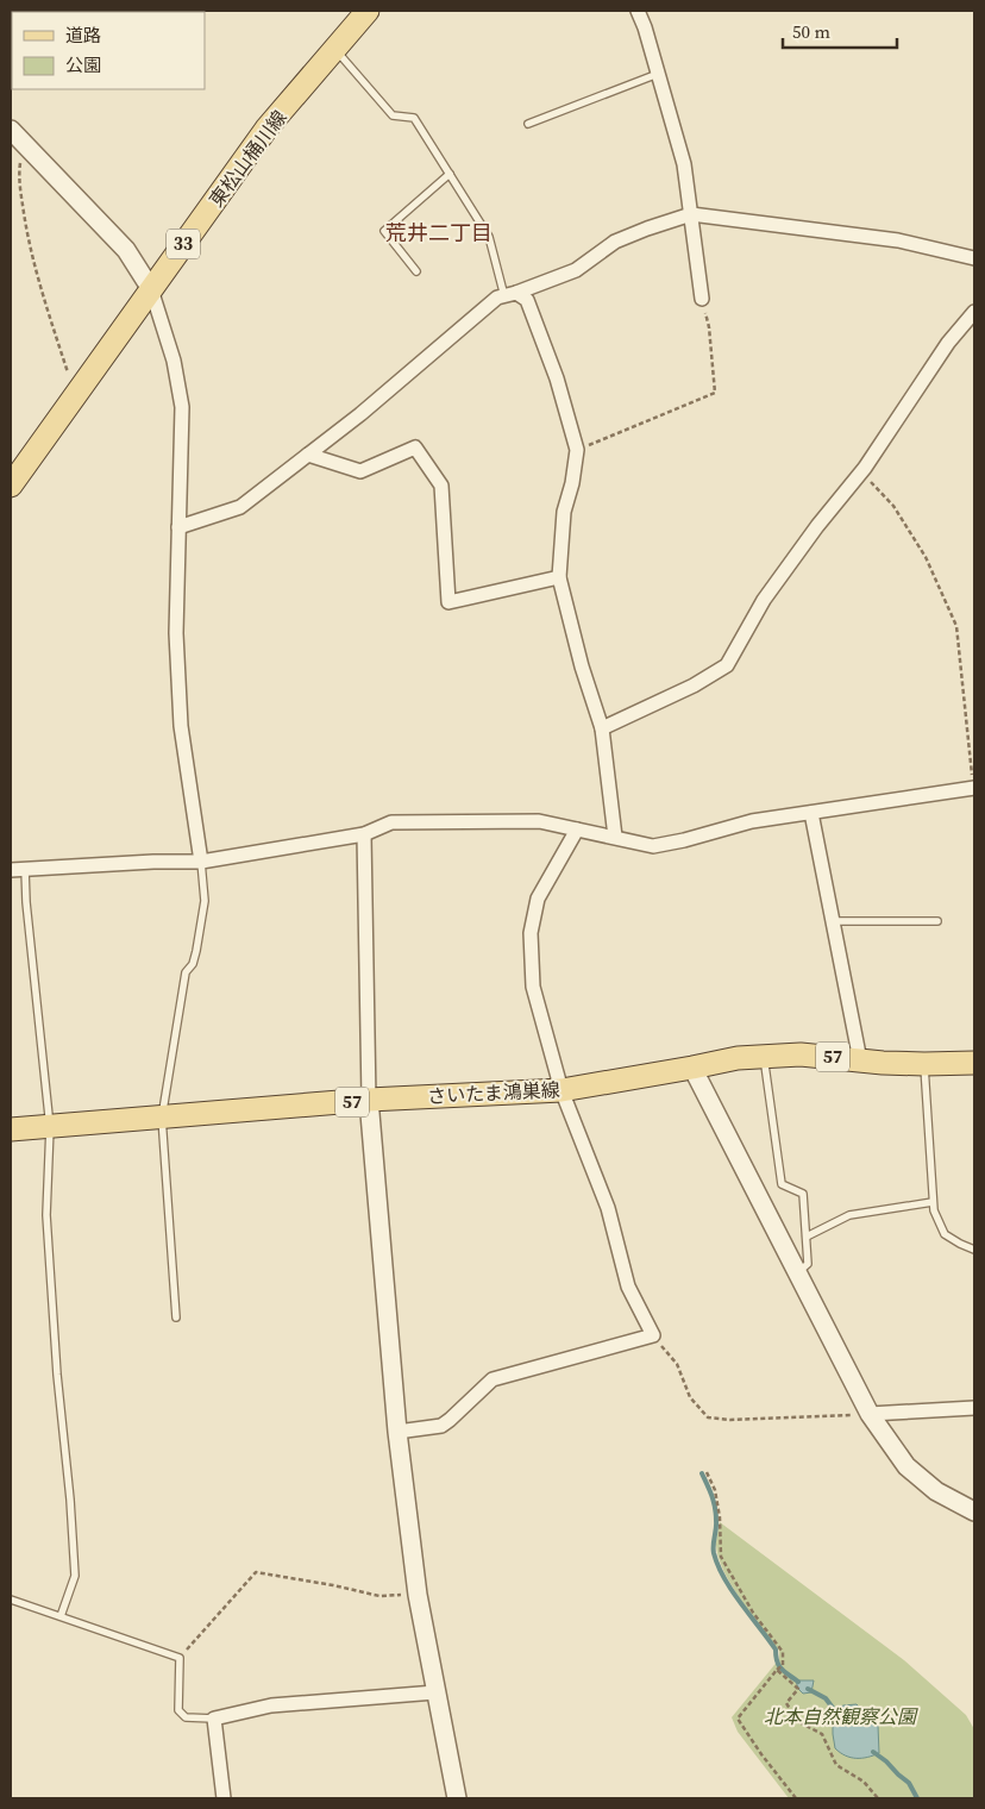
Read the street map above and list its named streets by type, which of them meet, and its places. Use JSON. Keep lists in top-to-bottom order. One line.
{"streets":{"main road":["東松山桶川線","33","57","さいたま鴻巣線"]},"districts":["荒井二丁目"],"parks":["北本自然観察公園"],"legend":["道路","公園"],"scale_bar":"50 m"}
